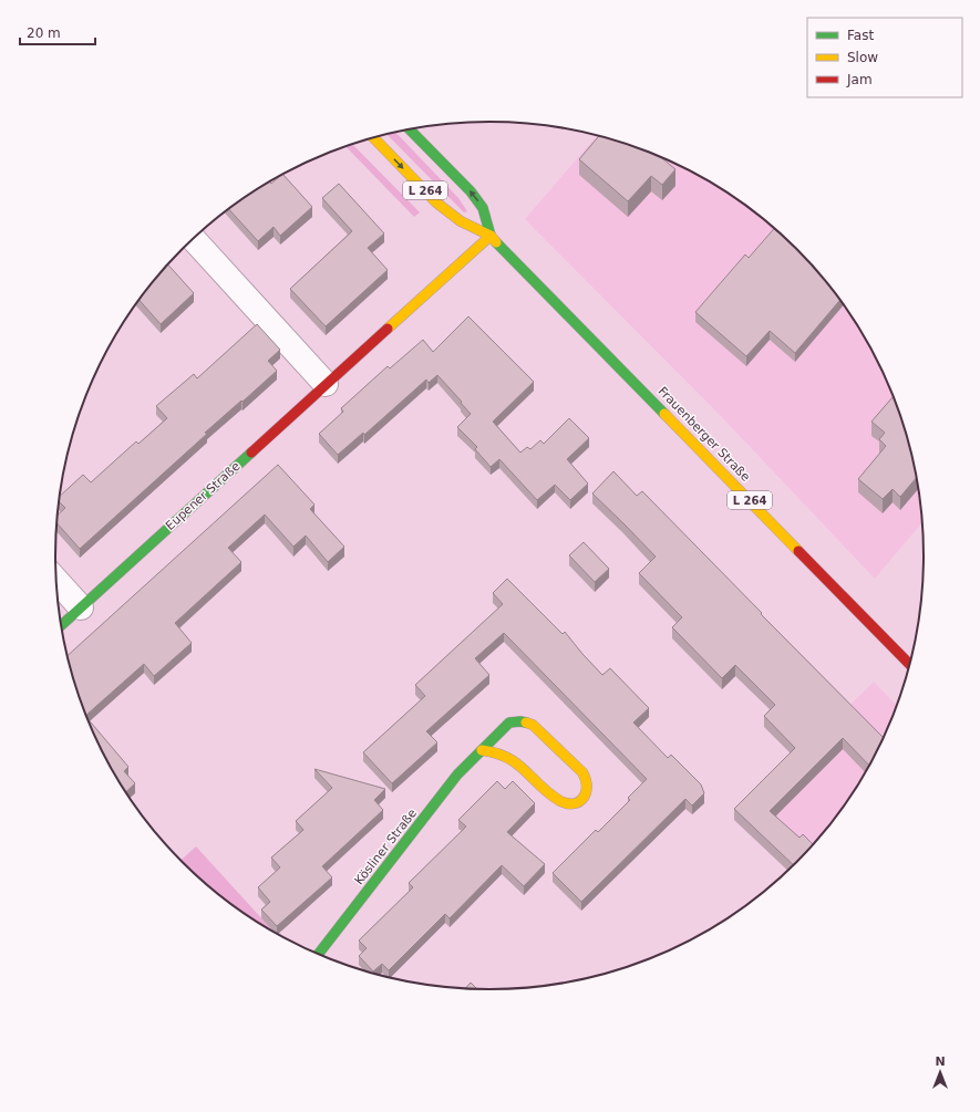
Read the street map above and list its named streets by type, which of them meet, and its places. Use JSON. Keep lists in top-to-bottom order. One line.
{"streets":{"street":["L 264","Frauenberger Straße","Eupener Straße","Kösliner Straße"]},"crossings":[["Frauenberger Straße","Eupener Straße"]],"legend":["Fast","Slow","Jam"],"scale_bar":"20 m","north":"top"}
